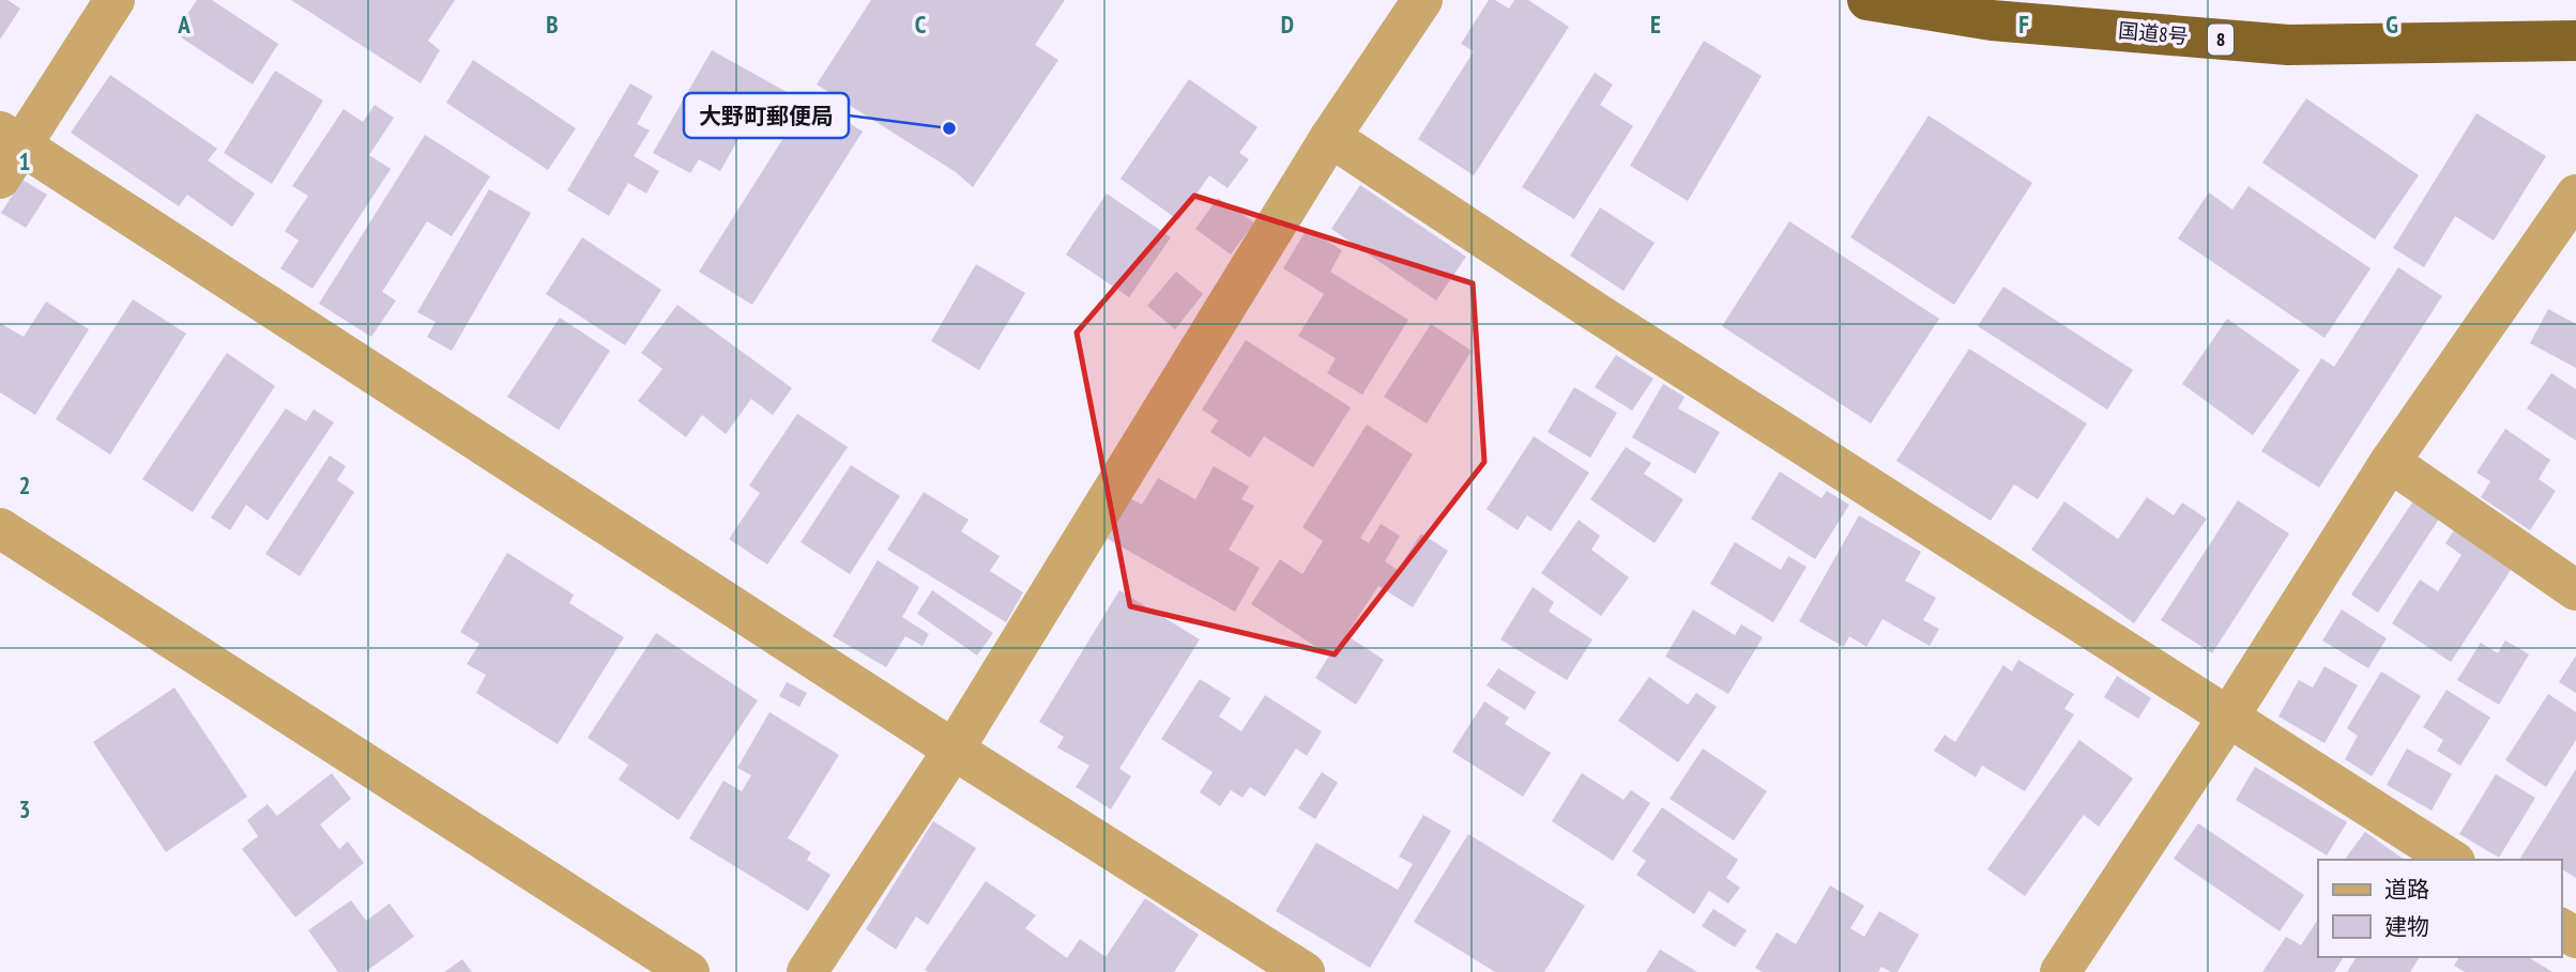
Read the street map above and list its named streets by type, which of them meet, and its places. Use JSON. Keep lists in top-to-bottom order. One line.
{"streets":{"highway":["国道8号","8"]},"places":["大野町郵便局"],"legend":["道路","建物"],"grid":{"columns":["A","B","C","D","E","F","G"],"rows":["1","2","3"]}}
